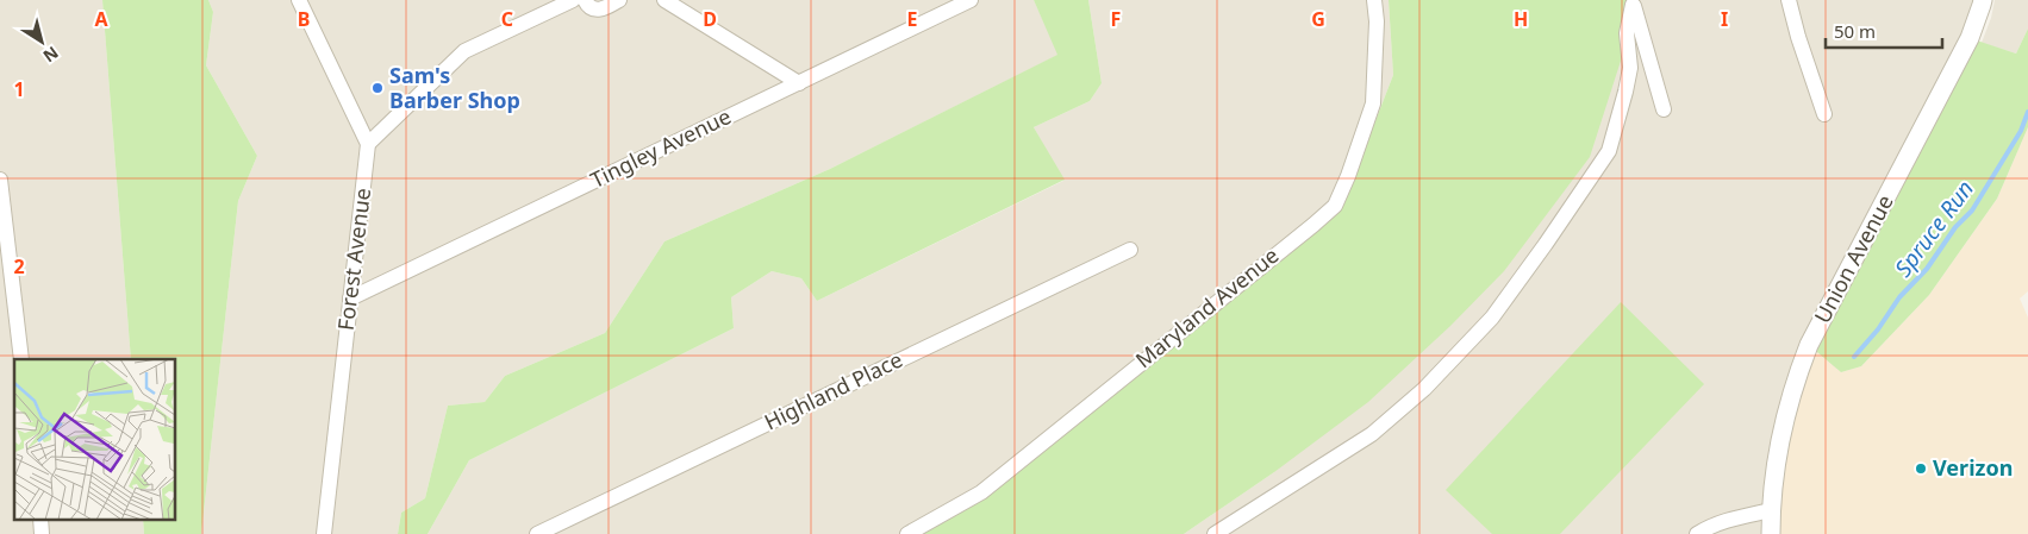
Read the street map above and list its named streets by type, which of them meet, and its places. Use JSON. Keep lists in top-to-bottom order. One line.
{"streets":{"street":["Tingley Avenue","Forest Avenue","Union Avenue","Maryland Avenue","Highland Place"]},"crossings":[["Tingley Avenue","Forest Avenue"]],"water":["Spruce Run"],"places":["Sam's Barber Shop","Verizon"],"scale_bar":"50 m","north":"bottom right","grid":{"columns":["A","B","C","D","E","F","G","H","I"],"rows":["1","2"]}}
